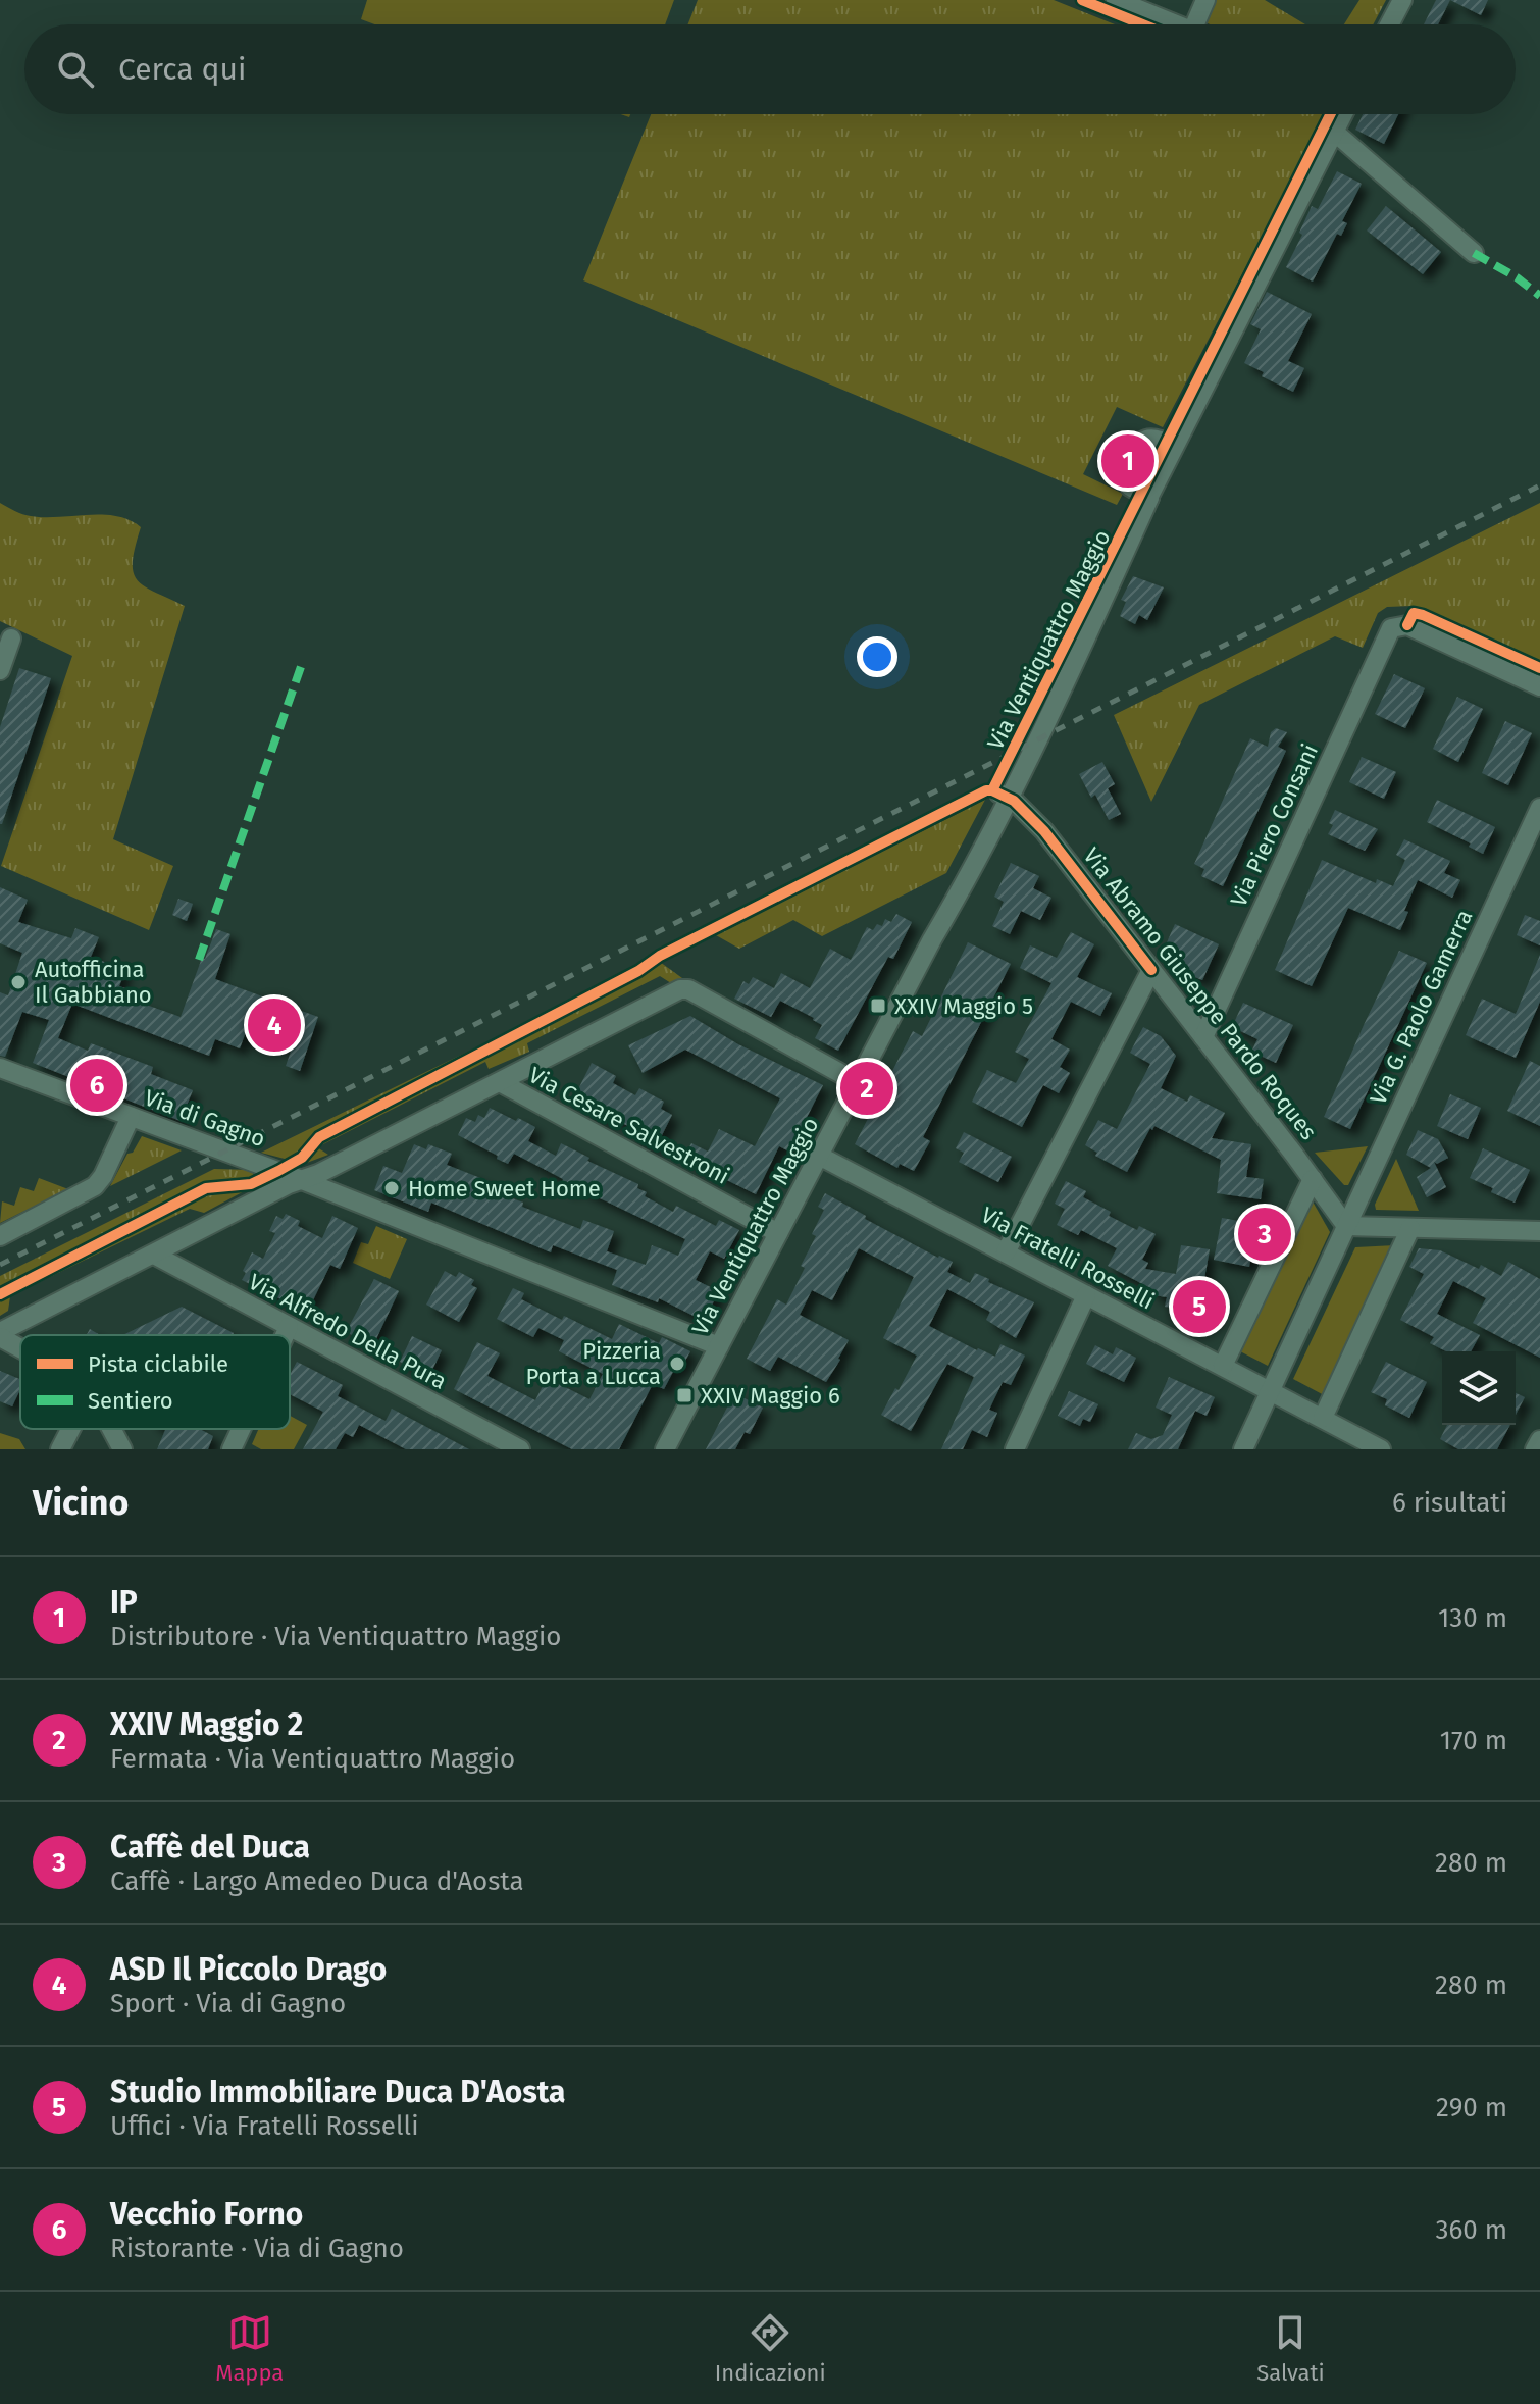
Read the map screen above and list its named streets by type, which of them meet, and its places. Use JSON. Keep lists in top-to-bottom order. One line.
{"streets":{"street":["Via Ventiquattro Maggio","Via Piero Consani","Via Abramo Giuseppe Pardo Roques","Via G. Paolo Gamerra","Via di Gagno","Via Cesare Salvestroni","Via Fratelli Rosselli","Via Alfredo Della Pura"]},"crossings":[["Via Ventiquattro Maggio","Via Abramo Giuseppe Pardo Roques"],["Via Ventiquattro Maggio","Via di Gagno"],["Via Ventiquattro Maggio","Via Cesare Salvestroni"],["Via Ventiquattro Maggio","Via Fratelli Rosselli"],["Via Piero Consani","Via Abramo Giuseppe Pardo Roques"],["Via Abramo Giuseppe Pardo Roques","Via G. Paolo Gamerra"],["Via G. Paolo Gamerra","Via Fratelli Rosselli"]],"places":{"other":["Autofficina Il Gabbiano","Home Sweet Home","Pizzeria Porta a Lucca"],"transit":["XXIV Maggio 5","XXIV Maggio 6"]},"legend":["Pista ciclabile","Sentiero"],"page":{"search":"Cerca qui","pins":["1","4","6","2","3","5"],"heading":["Vicino","6 risultati"],"list":[{"mark":"1","name":"IP","note":"Distributore · Via Ventiquattro Maggio","value":"130 m"},{"mark":"2","name":"XXIV Maggio 2","note":"Fermata · Via Ventiquattro Maggio","value":"170 m"},{"mark":"3","name":"Caffè del Duca","note":"Caffè · Largo Amedeo Duca d'Aosta","value":"280 m"},{"mark":"4","name":"ASD Il Piccolo Drago","note":"Sport · Via di Gagno","value":"280 m"},{"mark":"5","name":"Studio Immobiliare Duca D'Aosta","note":"Uffici · Via Fratelli Rosselli","value":"290 m"},{"mark":"6","name":"Vecchio Forno","note":"Ristorante · Via di Gagno","value":"360 m"}],"nav":["Mappa","Indicazioni","Salvati"]}}
